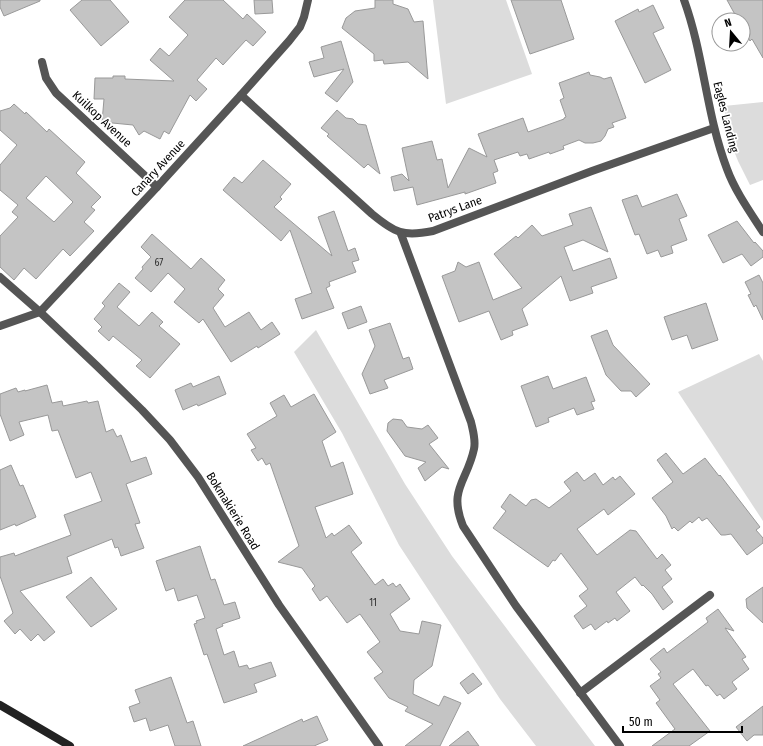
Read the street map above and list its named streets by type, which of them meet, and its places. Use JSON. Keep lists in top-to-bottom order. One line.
{"streets":{"street":["Eagles Landing","Kuilkop Avenue","Canary Avenue","Patrys Lane","Bokmakierie Road"]},"crossings":[["Eagles Landing","Patrys Lane"],["Kuilkop Avenue","Canary Avenue"],["Canary Avenue","Bokmakierie Road"]],"house_numbers":["67","11"],"scale_bar":"50 m","north":"top"}
